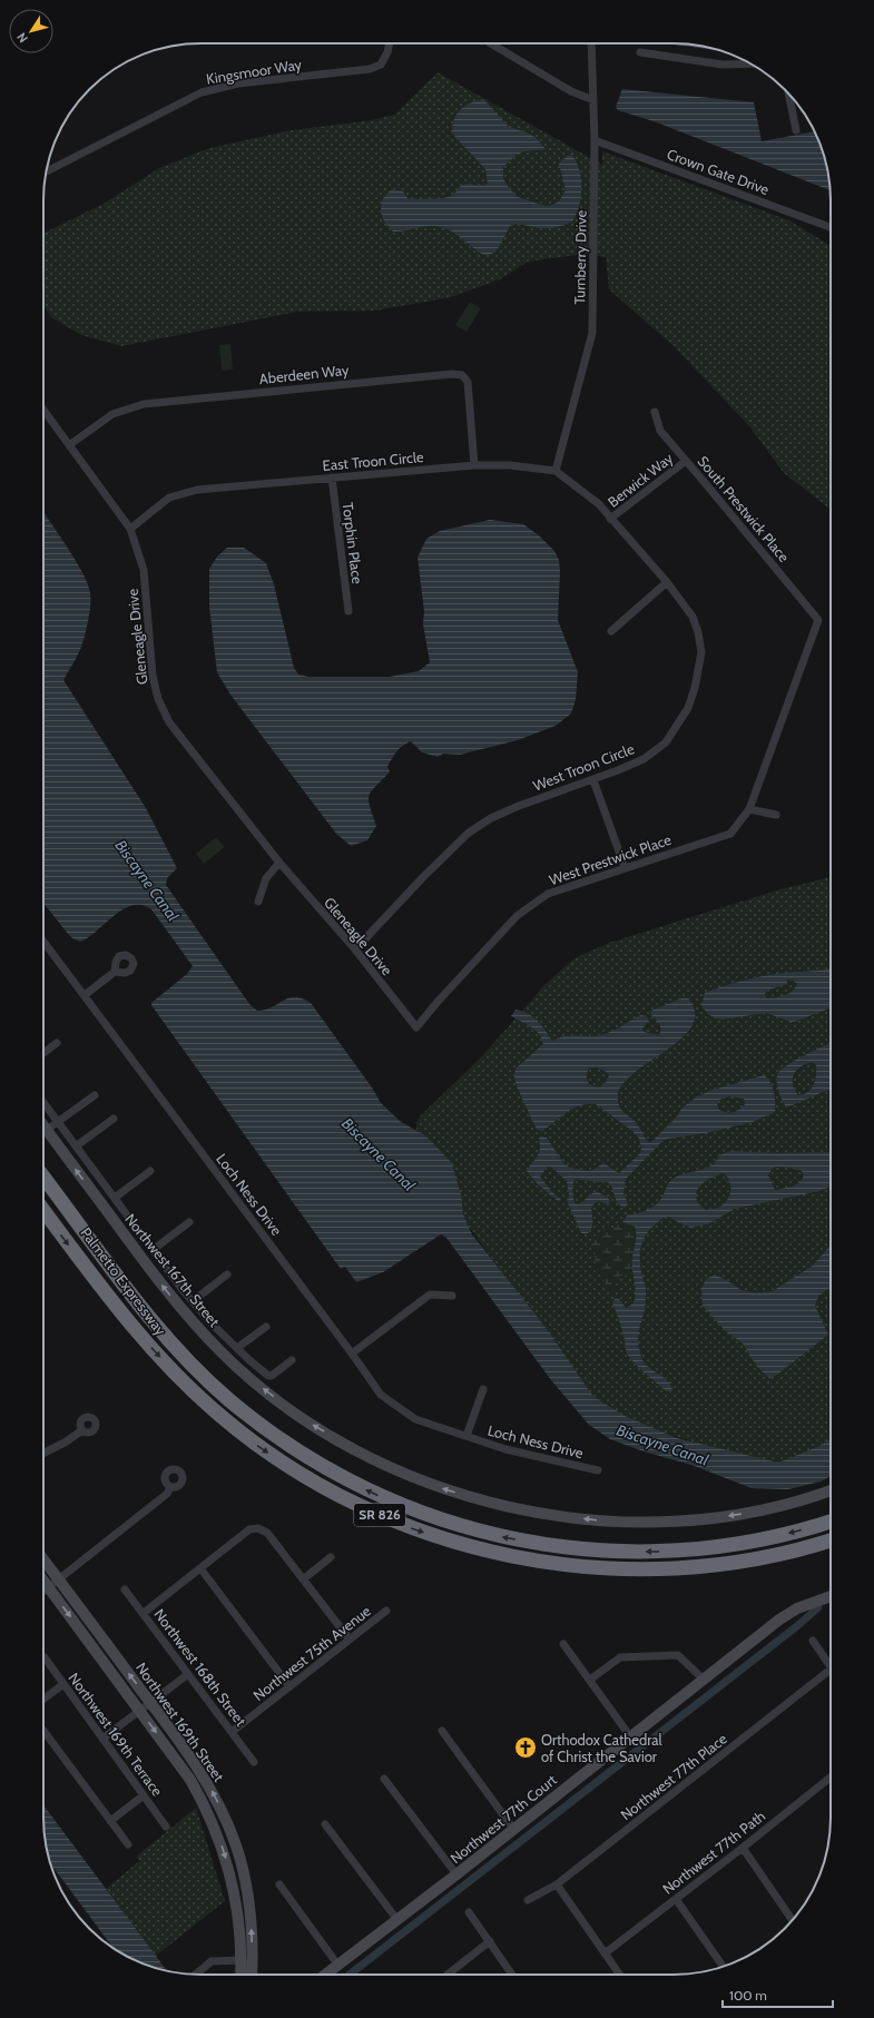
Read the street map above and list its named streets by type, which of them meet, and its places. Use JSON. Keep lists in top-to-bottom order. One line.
{"streets":{"highway":["Palmetto Expressway","SR 826"],"street":["Kingsmoor Way","Crown Gate Drive","Turnberry Drive","Aberdeen Way","East Troon Circle","Berwick Way","South Prestwick Place","Torphin Place","Gleneagle Drive","West Troon Circle","West Prestwick Place","Loch Ness Drive","Northwest 167th Street","Northwest 75th Avenue","Northwest 168th Street","Northwest 169th Street","Northwest 169th Terrace","Northwest 77th Place","Northwest 77th Court","Northwest 77th Path"]},"crossings":[["Crown Gate Drive","Turnberry Drive"],["Turnberry Drive","East Troon Circle"],["Aberdeen Way","East Troon Circle"],["Aberdeen Way","Gleneagle Drive"],["East Troon Circle","Berwick Way"],["East Troon Circle","Torphin Place"],["East Troon Circle","Gleneagle Drive"],["East Troon Circle","West Troon Circle"],["Berwick Way","South Prestwick Place"],["Berwick Way","West Troon Circle"],["South Prestwick Place","West Prestwick Place"],["Gleneagle Drive","West Troon Circle"],["Gleneagle Drive","West Prestwick Place"],["Northwest 75th Avenue","Northwest 168th Street"]],"one_way":["Northwest 167th Street"],"water":["Biscayne Canal"],"places":{"church":["Orthodox Cathedral of Christ the Savior"]},"scale_bar":"100 m","north":"bottom left"}
